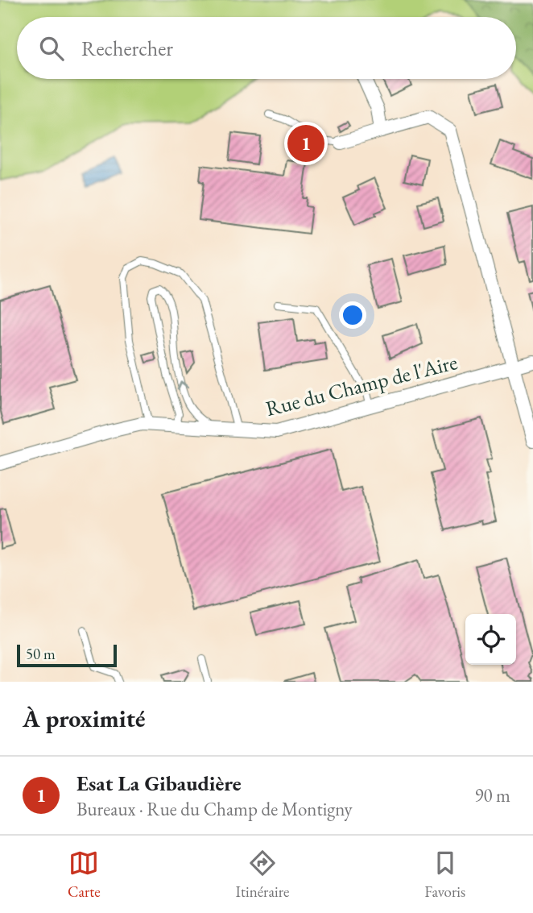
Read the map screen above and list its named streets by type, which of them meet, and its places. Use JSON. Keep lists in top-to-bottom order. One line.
{"streets":{"street":["Rue du Champ de l'Aire"]},"scale_bar":"50 m","page":{"search":"Rechercher","pins":"1","scale":"50 m","heading":"À proximité","list":[{"mark":"1","name":"Esat La Gibaudière","note":"Bureaux · Rue du Champ de Montigny","value":"90 m"}],"nav":["Carte","Itinéraire","Favoris"]}}
